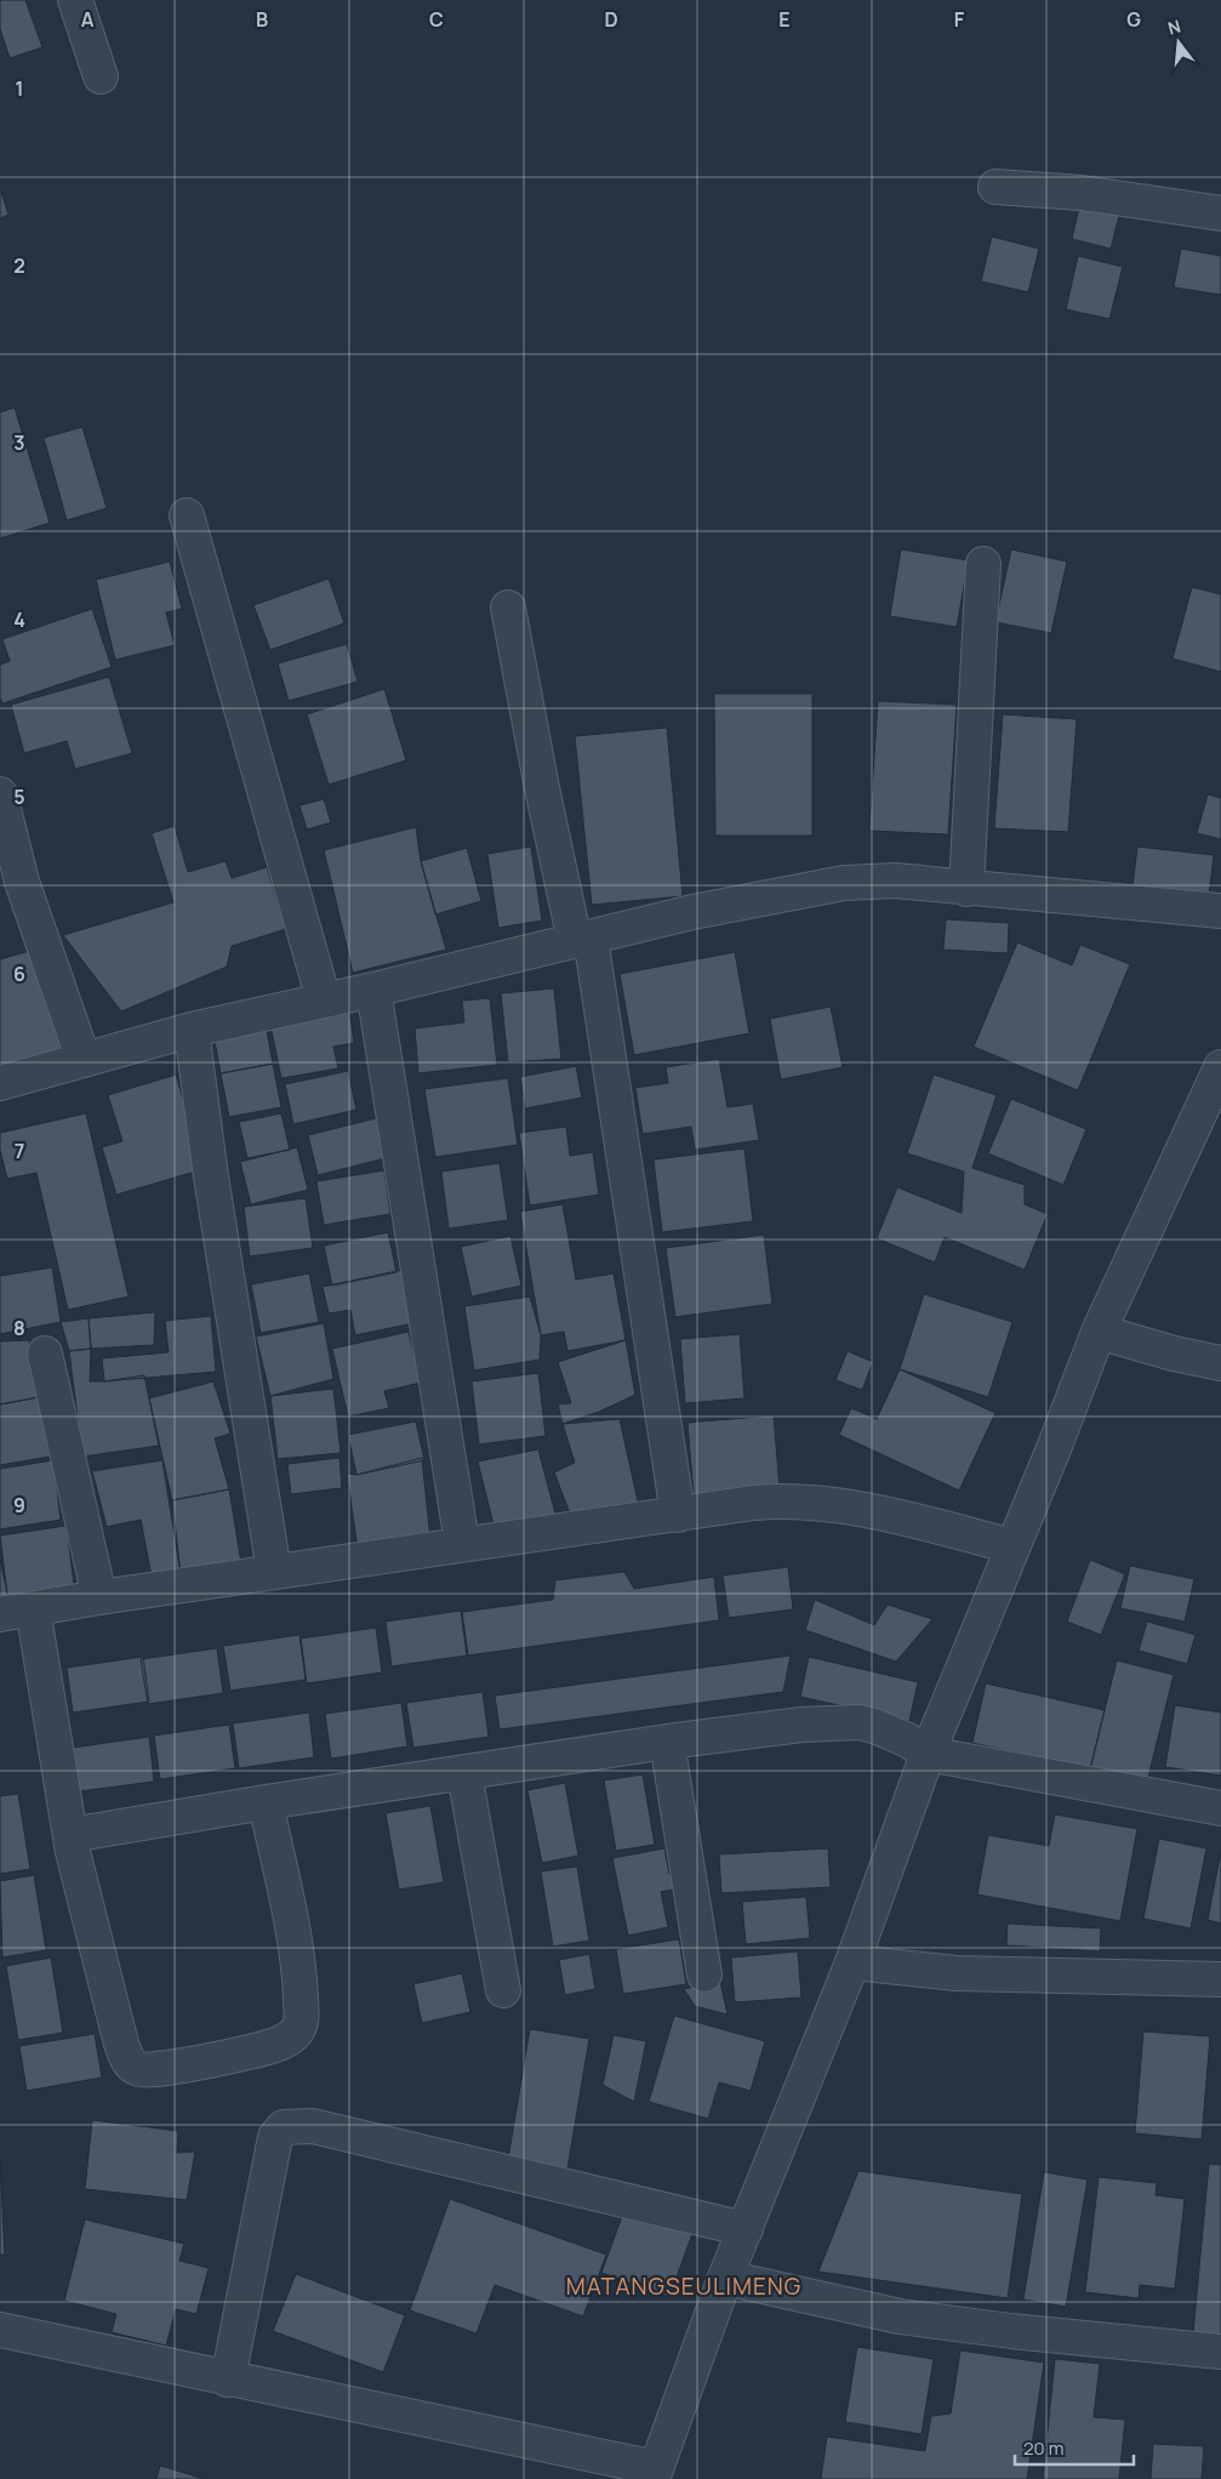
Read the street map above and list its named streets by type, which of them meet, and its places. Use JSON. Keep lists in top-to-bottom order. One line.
{"districts":["MATANGSEULIMENG"],"scale_bar":"20 m","north":"top","grid":{"columns":["A","B","C","D","E","F","G"],"rows":["1","2","3","4","5","6","7","8","9"]}}
